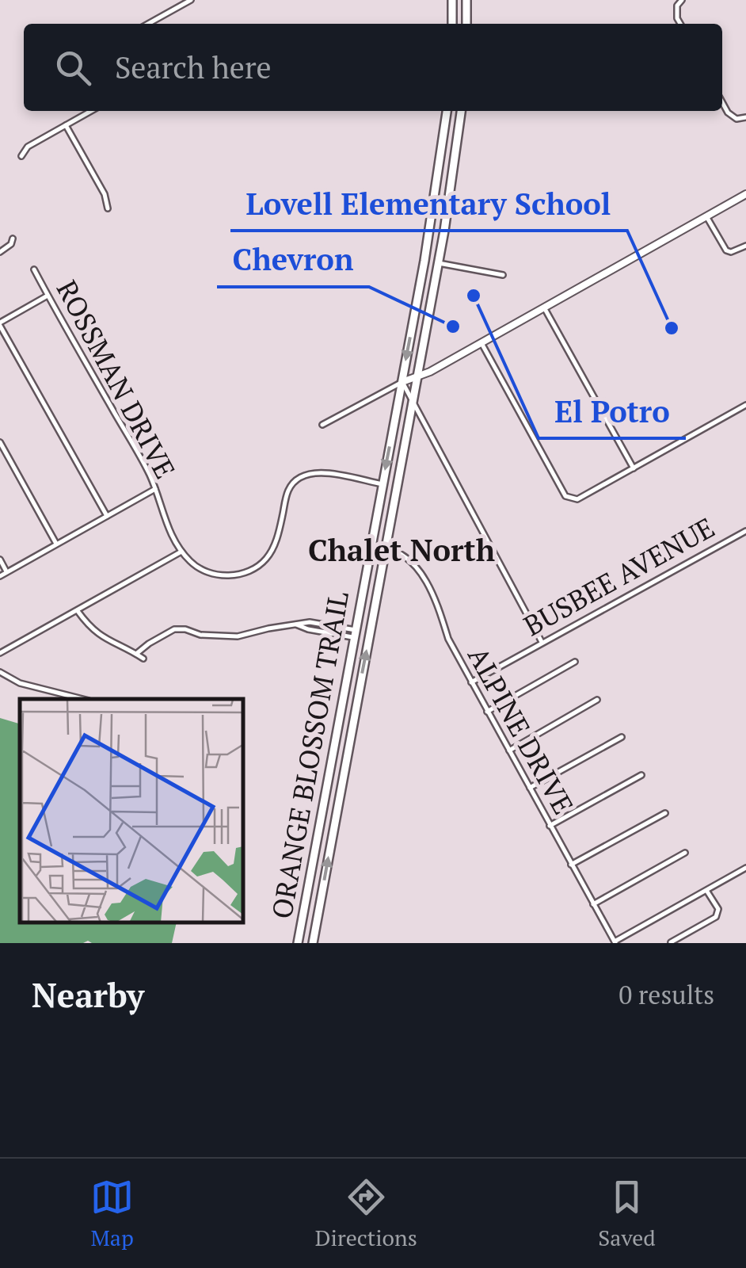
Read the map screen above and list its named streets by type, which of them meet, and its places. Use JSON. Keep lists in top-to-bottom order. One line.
{"streets":{"main road":["ORANGE BLOSSOM TRAIL"],"street":["ROSSMAN DRIVE","BUSBEE AVENUE","ALPINE DRIVE"]},"crossings":[["BUSBEE AVENUE","ALPINE DRIVE"],["ALPINE DRIVE","ORANGE BLOSSOM TRAIL"]],"districts":["Chalet North"],"places":["El Potro","Chevron","Lovell Elementary School"],"page":{"search":"Search here","heading":["Nearby","0 results"],"nav":["Map","Directions","Saved"]}}
